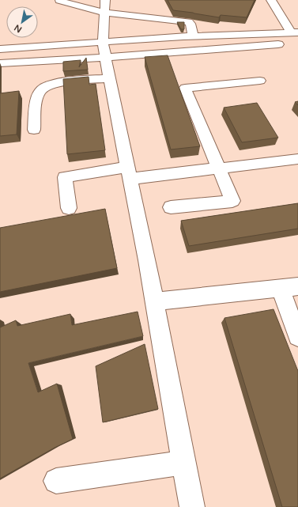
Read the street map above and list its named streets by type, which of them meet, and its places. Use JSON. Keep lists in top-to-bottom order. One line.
{"north":"bottom left"}
